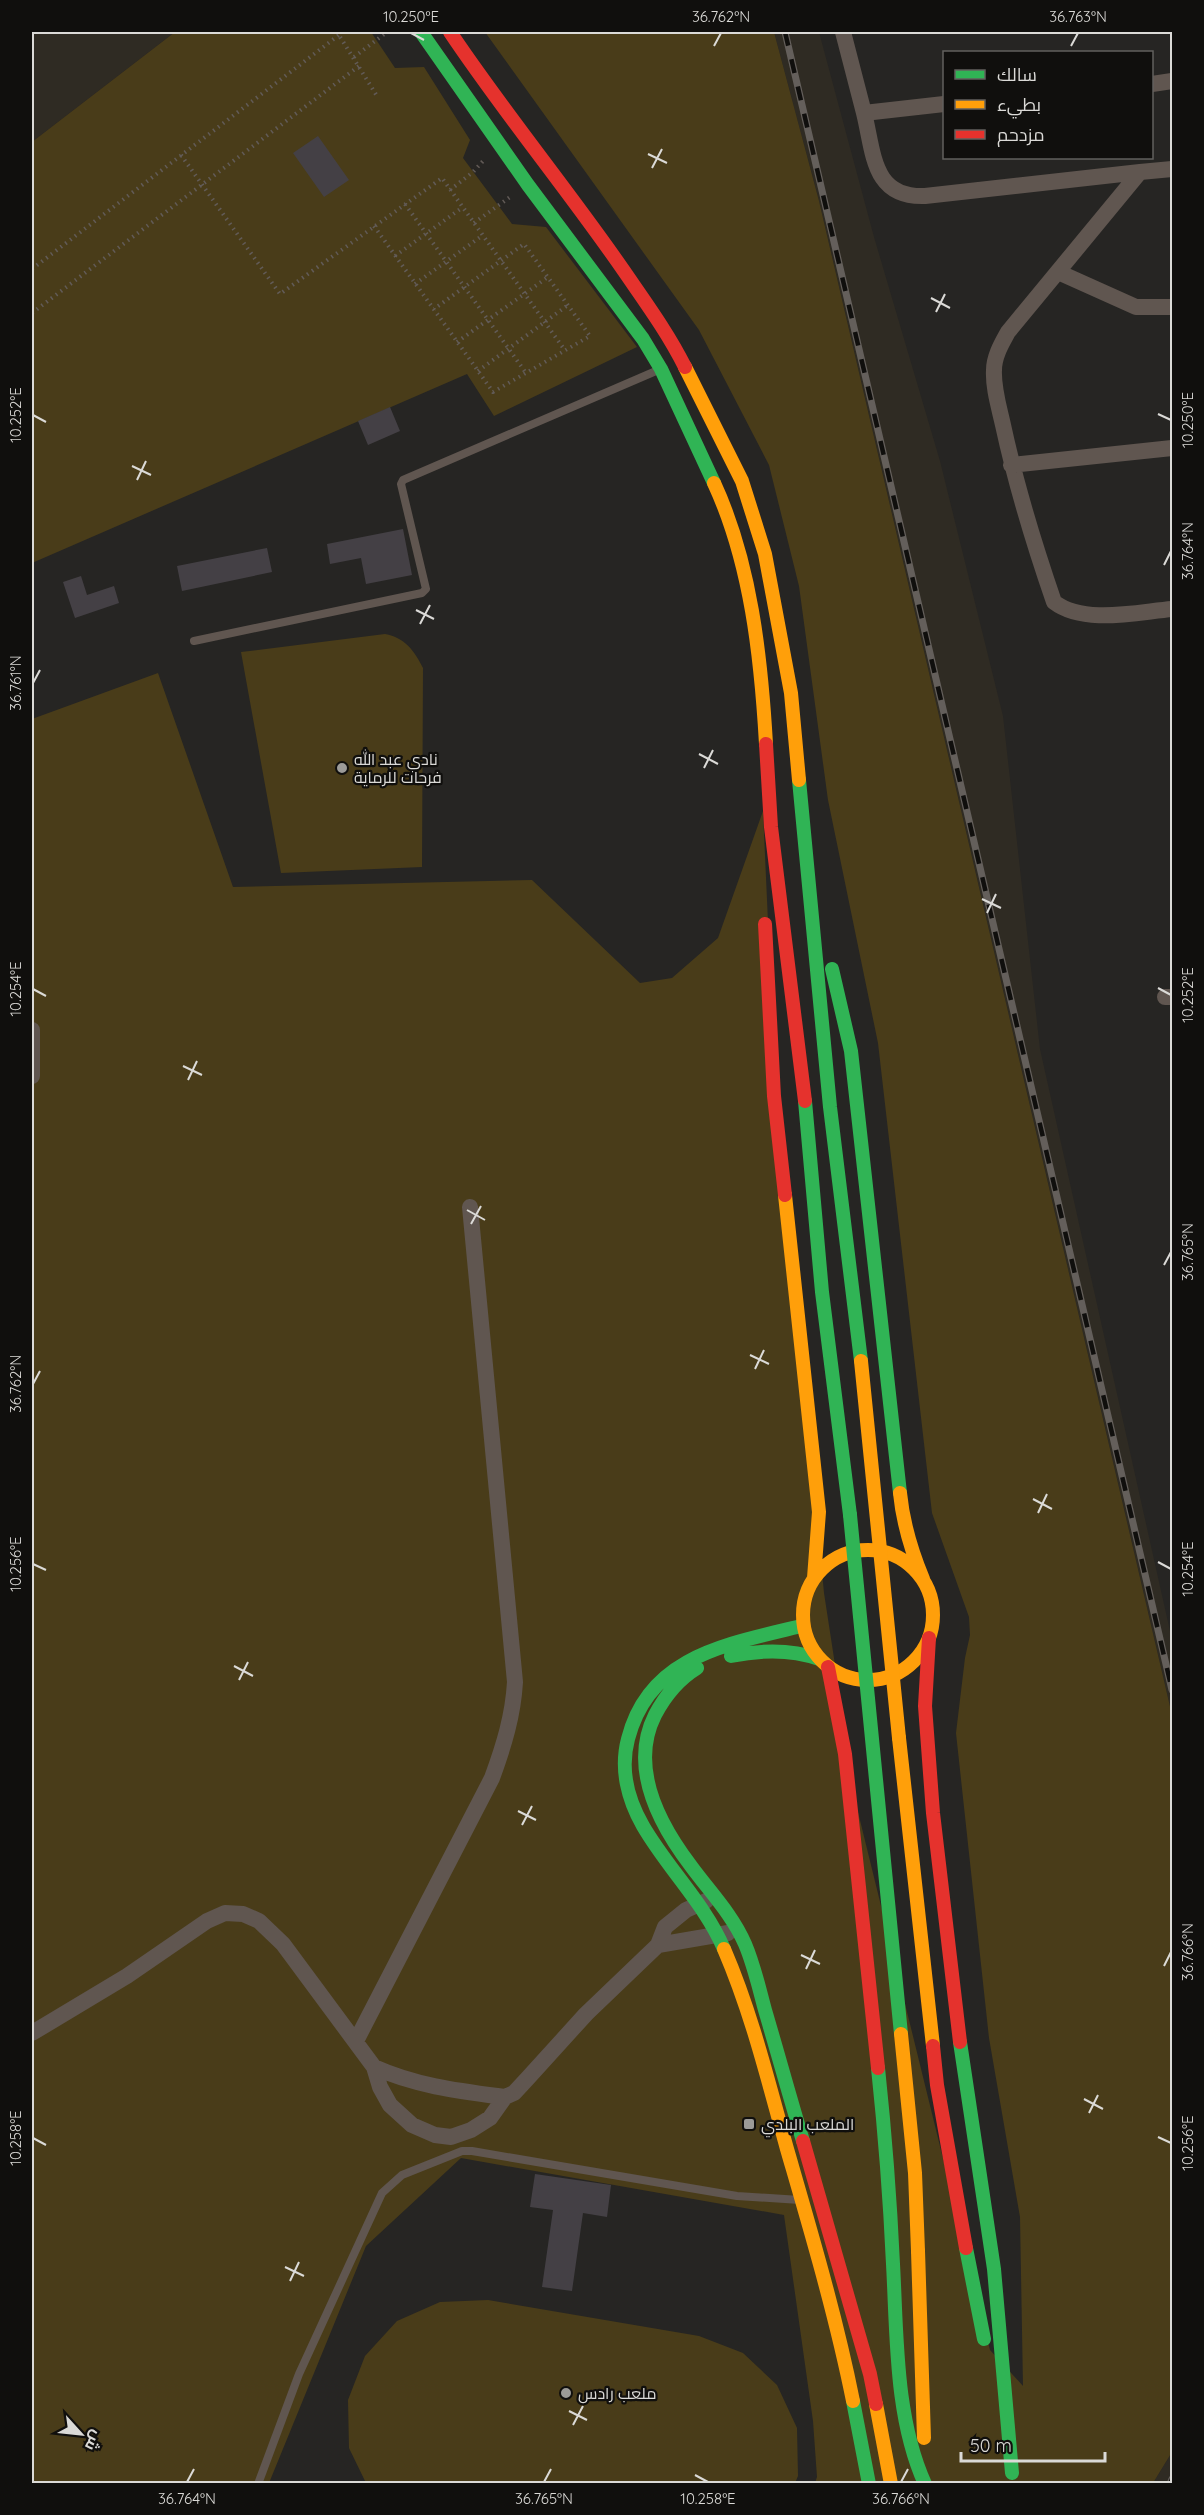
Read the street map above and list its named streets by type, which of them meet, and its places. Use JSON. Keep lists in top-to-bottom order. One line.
{"places":{"other":["نادي عبد الله فرحات للرماية","ملعب رادس"],"transit":["الملعب البلدي"]},"legend":["سالك","بطيء","مزدحم"],"scale_bar":"50 m","north":"bottom right","coordinates":["10.250°E","36.762°N","36.763°N","10.252°E","36.764°N","36.761°N","10.254°E","36.765°N","10.256°E","36.766°N","10.258°E"]}
